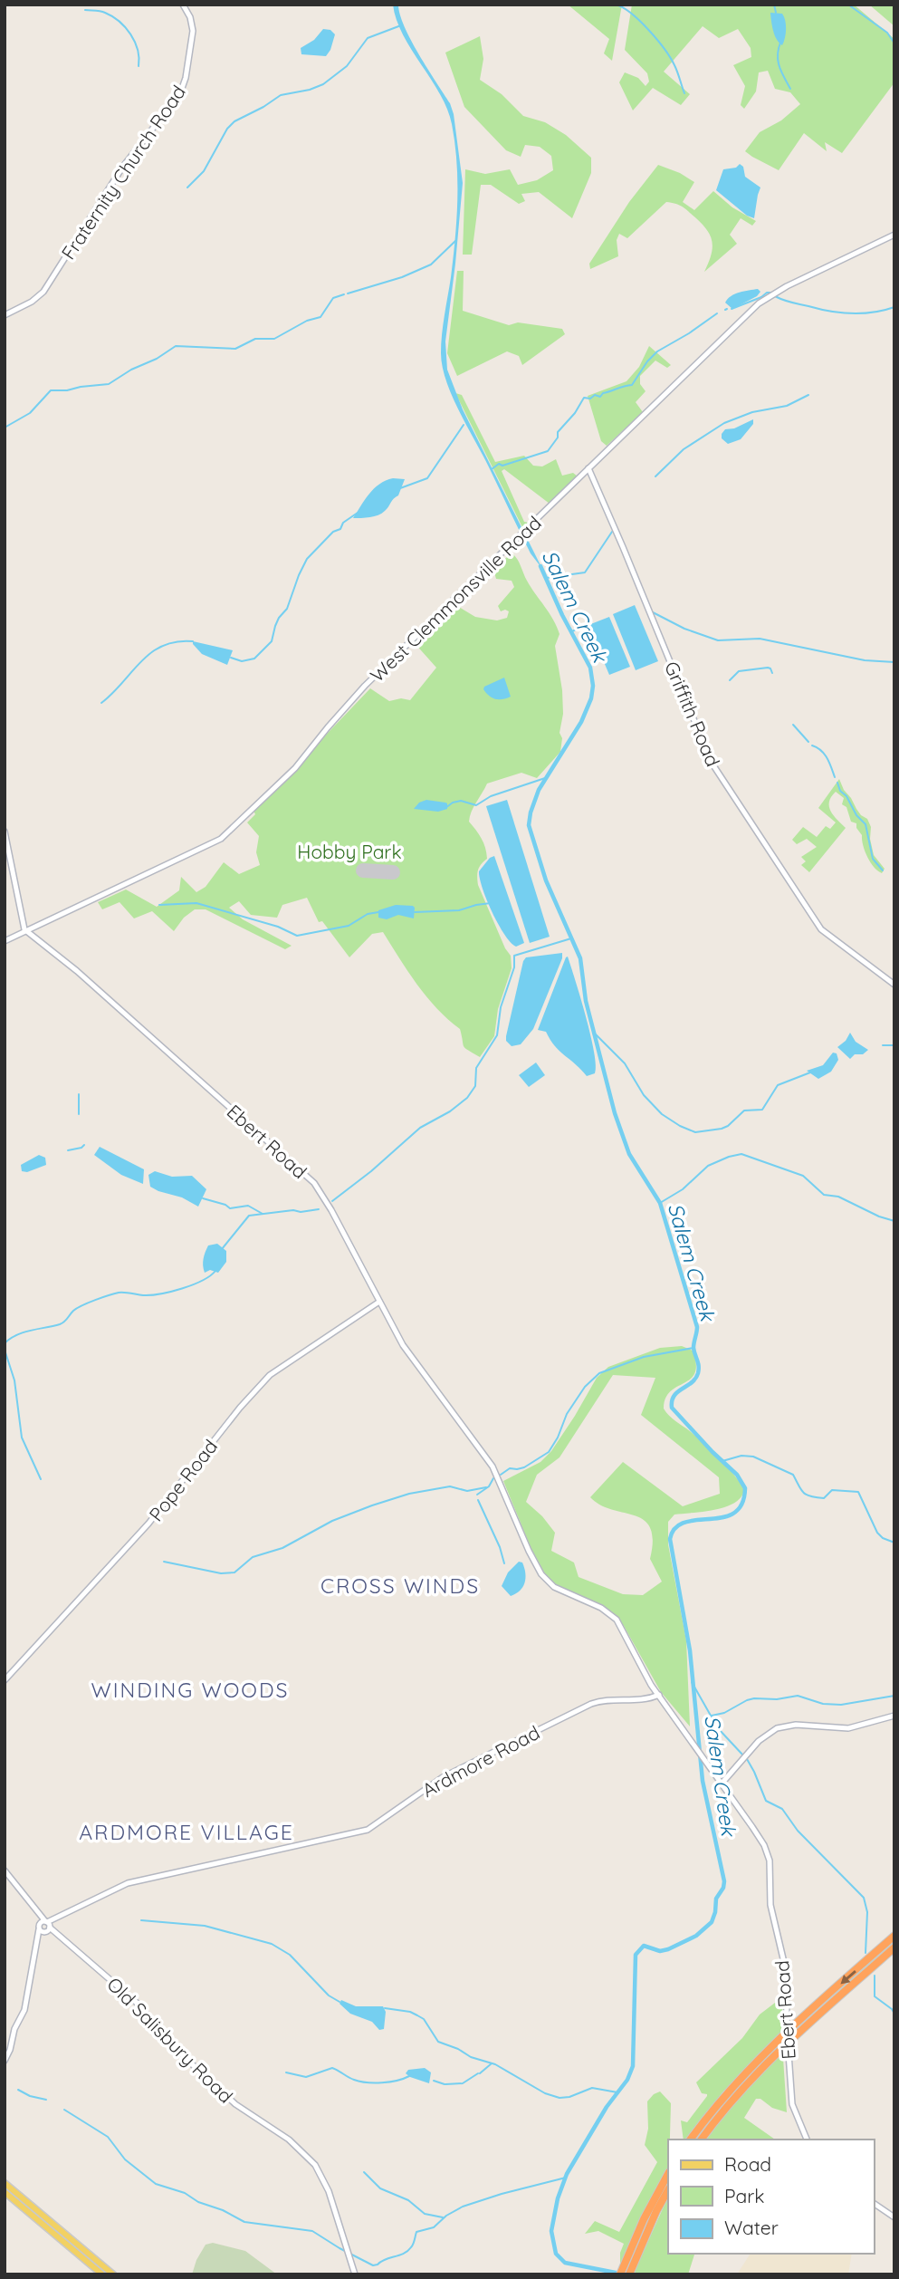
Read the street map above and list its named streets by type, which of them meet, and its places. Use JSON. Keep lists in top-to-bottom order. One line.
{"streets":{"main road":["Fraternity Church Road","West Clemmonsville Road","Griffith Road","Ebert Road","Pope Road","Ardmore Road","Old Salisbury Road"]},"crossings":[["West Clemmonsville Road","Griffith Road"],["West Clemmonsville Road","Ebert Road"],["Ebert Road","Pope Road"],["Ebert Road","Ardmore Road"],["Ardmore Road","Old Salisbury Road"]],"districts":["CROSS WINDS","WINDING WOODS","ARDMORE VILLAGE"],"water":["Salem Creek"],"parks":["Hobby Park"],"legend":["Road","Park","Water"]}
